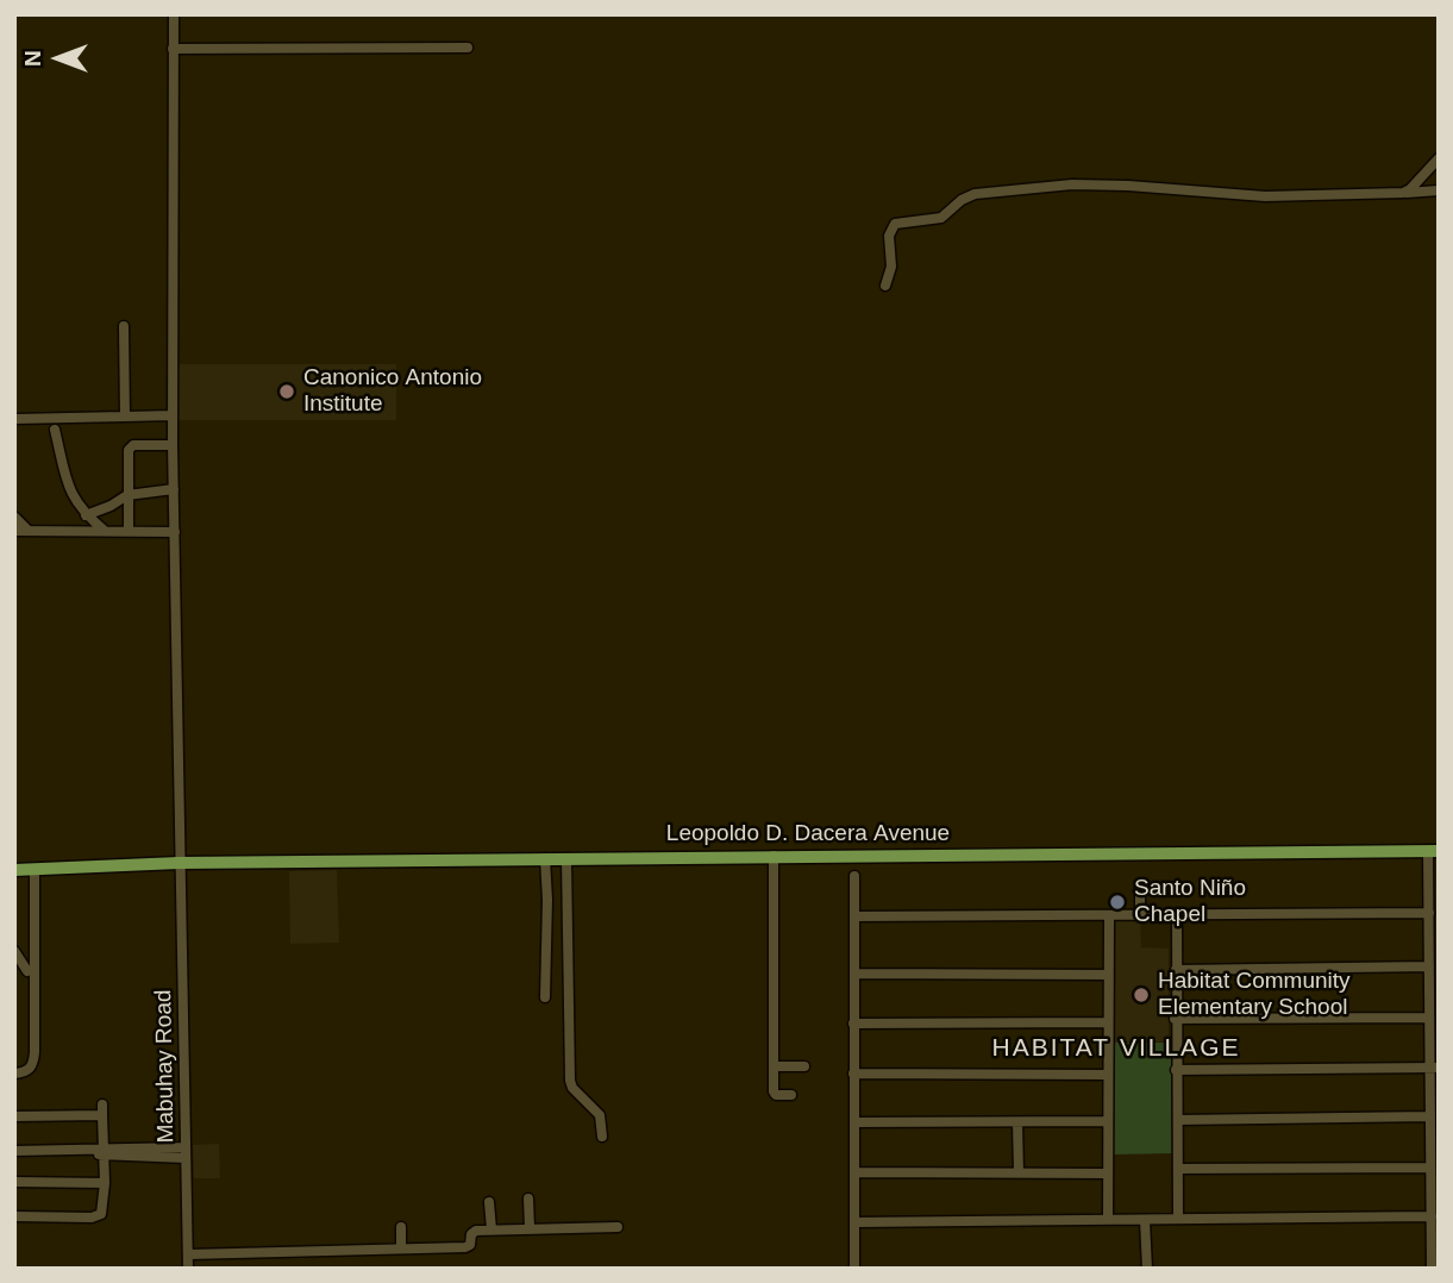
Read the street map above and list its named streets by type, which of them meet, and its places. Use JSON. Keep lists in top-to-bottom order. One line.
{"streets":{"main road":["Leopoldo D. Dacera Avenue"],"street":["Mabuhay Road"]},"crossings":[["Leopoldo D. Dacera Avenue","Mabuhay Road"]],"districts":["HABITAT VILLAGE"],"places":["Canonico Antonio Institute","Santo Niño Chapel","Habitat Community Elementary School"],"north":"left"}
